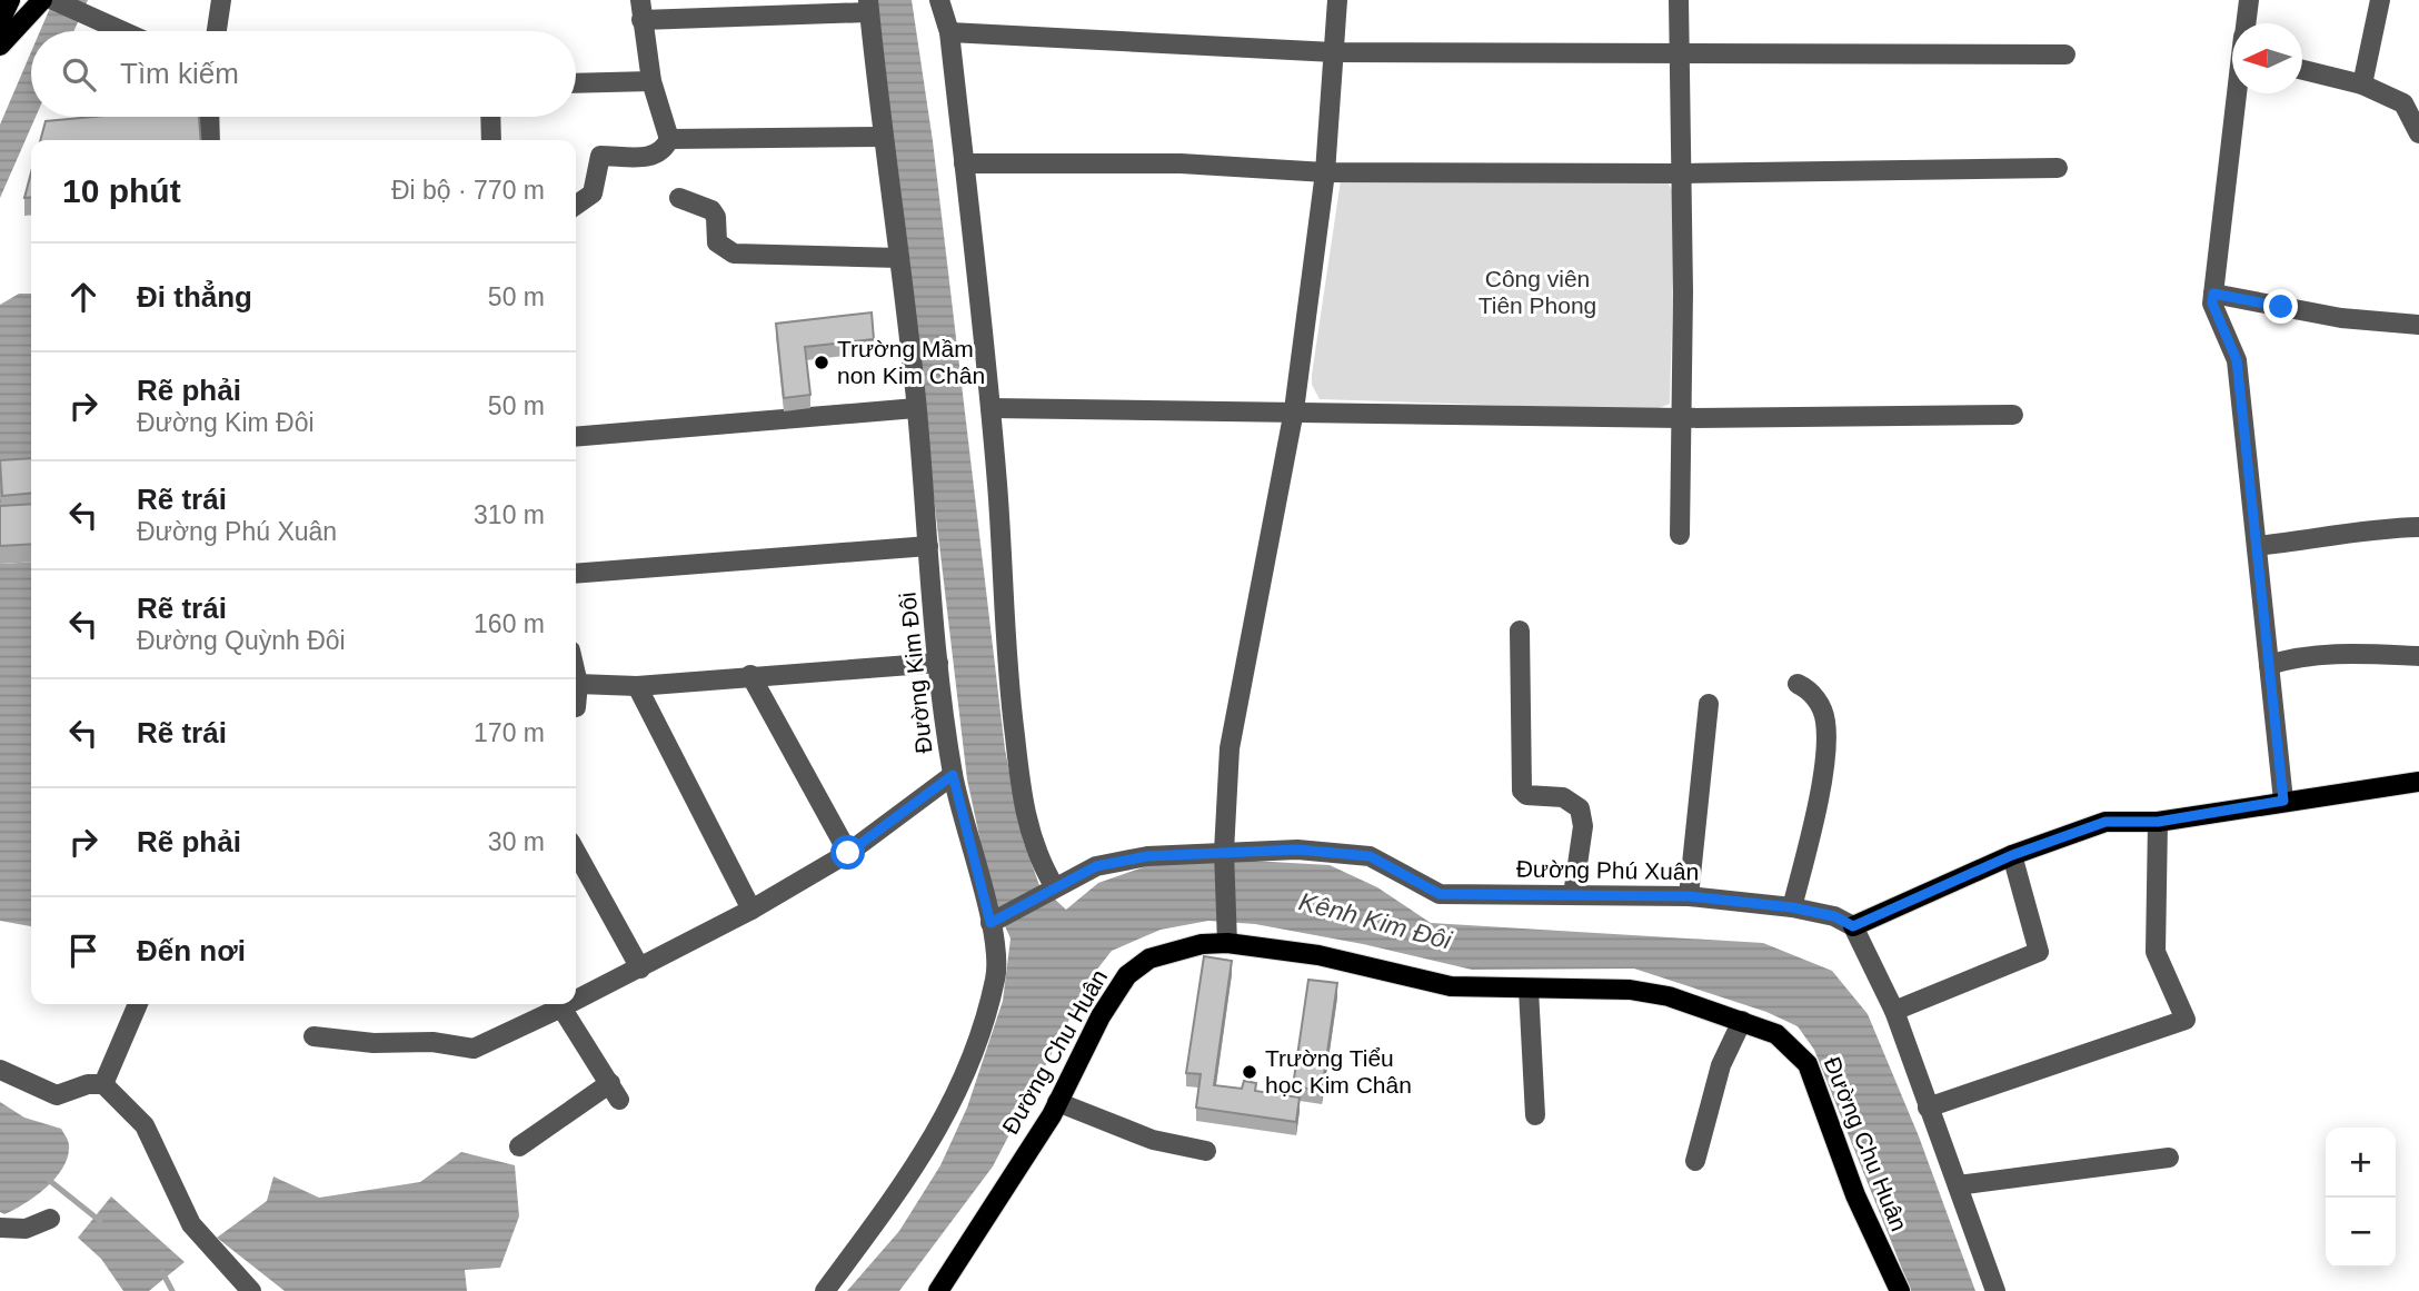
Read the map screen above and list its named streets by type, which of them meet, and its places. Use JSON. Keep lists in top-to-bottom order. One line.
{"streets":{"main road":["Đường Chu Huân"],"street":["Đường Kim Đôi","Đường Phú Xuân"]},"crossings":[["Đường Kim Đôi","Đường Phú Xuân"]],"water":["Kênh Kim Đôi"],"parks":["Công viên Tiên Phong"],"places":["Trường Mầm non Kim Chân","Trường Tiểu học Kim Chân"],"north":"left","page":{"search":"Tìm kiếm","heading":["10 phút","Đi bộ · 770 m"],"list":[["Đi thẳng","50 m"],["Rẽ phải","Đường Kim Đôi","50 m"],["Rẽ trái","Đường Phú Xuân","310 m"],["Rẽ trái","Đường Quỳnh Đôi","160 m"],["Rẽ trái","170 m"],["Rẽ phải","30 m"],"Đến nơi"],"map_buttons":["+","−"]}}
